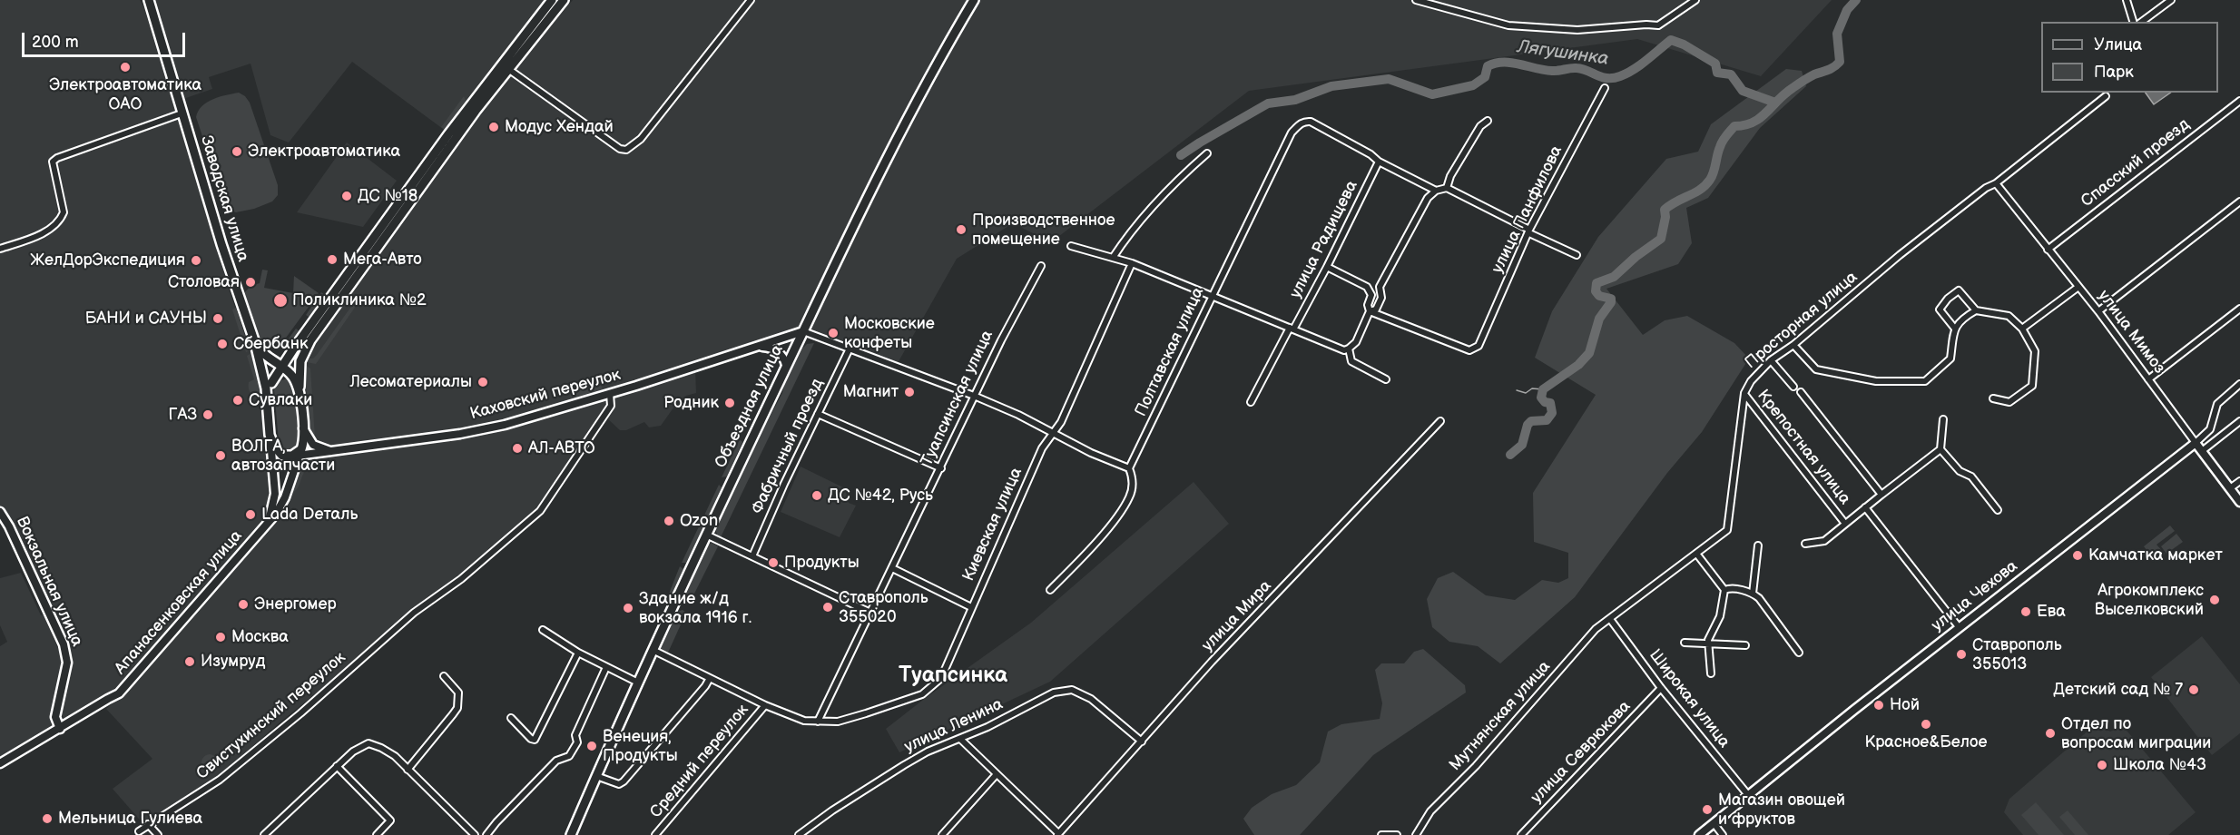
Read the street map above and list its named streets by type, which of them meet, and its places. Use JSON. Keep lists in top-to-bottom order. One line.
{"streets":{"main road":["Заводская улица","улица Мимоз","Каховский переулок","Объездная улица","Вокзальная улица","улица Чехова","Апанасенковская улица"],"street":["Спасский проезд","улица Панфилова","улица Радищева","Просторная улица","Полтавская улица","Туапсинская улица","Фабричный проезд","Крепостная улица","Киевская улица","улица Мира","Широкая улица","Свистухинский переулок","Мутнянская улица","улица Ленина","улица Севрюкова","Средний переулок"]},"crossings":[["Спасский проезд","улица Мимоз"],["улица Радищева","Полтавская улица"],["Просторная улица","улица Мимоз"],["Просторная улица","Крепостная улица"],["Просторная улица","Широкая улица"],["Просторная улица","Мутнянская улица"],["улица Мимоз","улица Чехова"],["Каховский переулок","Объездная улица"],["Каховский переулок","Свистухинский переулок"],["Туапсинская улица","Киевская улица"],["Объездная улица","Киевская улица"],["Крепостная улица","улица Чехова"],["Киевская улица","Средний переулок"],["Вокзальная улица","Апанасенковская улица"],["улица Чехова","Широкая улица"],["улица Мира","улица Ленина"],["Широкая улица","Мутнянская улица"],["Широкая улица","улица Севрюкова"]],"districts":["Туапсинка"],"water":["Лягушинка"],"places":["Электроавтоматика ОАО","Модус Хендай","Электроавтоматика","ДС №18","Производственное помещение","Мега-Авто","ЖелДорЭкспедиция","Столовая","Поликлиника №2","БАНИ и САУНЫ","Московские конфеты","Сбербанк","Лесоматериалы","Магнит","Сувлаки","Родник","ГАЗ","АЛ-АВТО","ВОЛГА, автозапчасти","ДС №42, Русь","Lada Dеталь","Ozon","Камчатка маркет","Продукты","Агрокомплекс Выселковский","Энергомер","Ставрополь 355020","Здание ж/д вокзала 1916 г.","Ева","Москва","Ставрополь 355013","Изумруд","Детский сад № 7","Ной","Красное&Белое","Отдел по вопросам миграции","Венеция, Продукты","Школа №43","Магазин овощей и фруктов","Мельница Гулиева"],"legend":["Улица","Парк"],"scale_bar":"200 m"}
